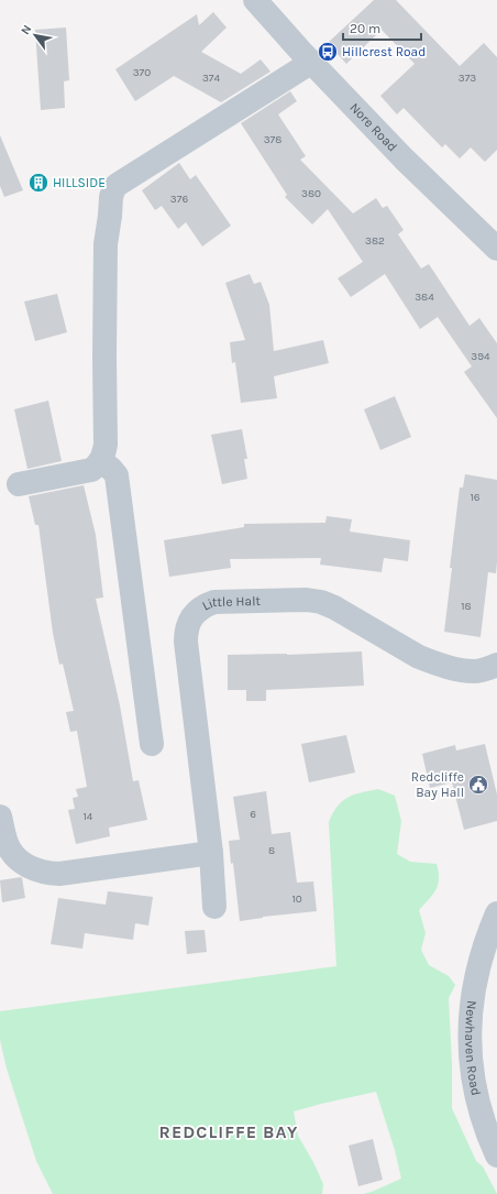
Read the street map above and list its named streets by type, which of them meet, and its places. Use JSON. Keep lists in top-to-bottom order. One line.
{"streets":{"street":["Nore Road","Little Halt","Newhaven Road"]},"districts":["REDCLIFFE BAY"],"places":{"bus stop":["Hillcrest Road"],"building":["HILLSIDE"],"public building":["Redcliffe Bay Hall"]},"house_numbers":["370","374","373","378","380","376","382","384","394","16","18","6","14","8","10"],"scale_bar":"20 m","north":"top left"}
